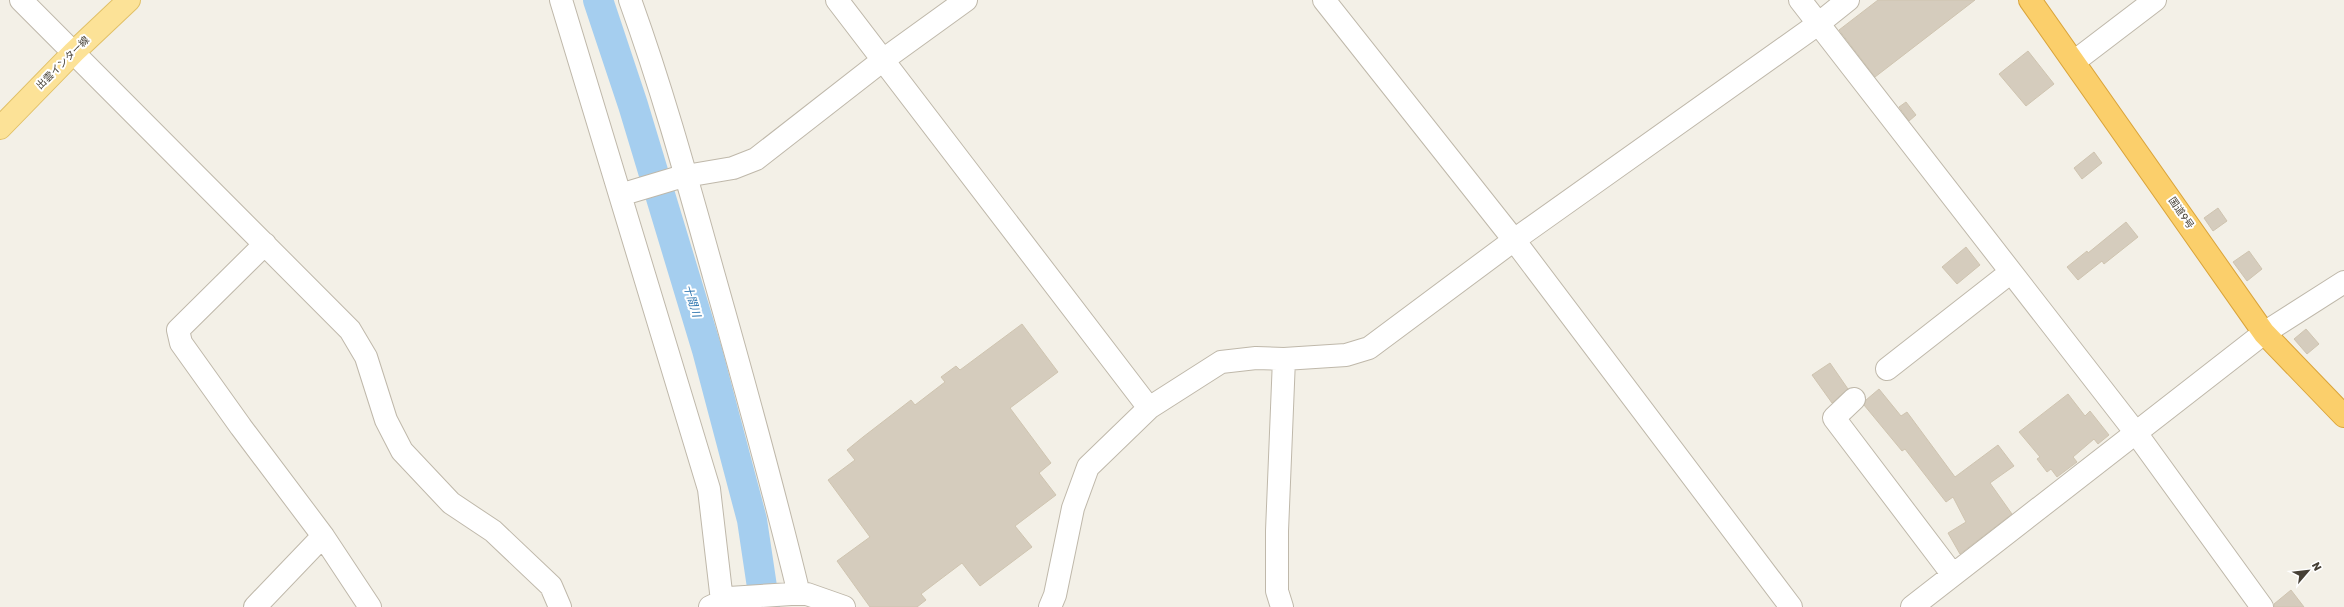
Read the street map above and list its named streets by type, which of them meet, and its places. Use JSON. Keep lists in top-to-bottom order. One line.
{"streets":{"highway":["国道9号"],"main road":["出雲インター線"]},"water":["十間川"],"north":"top right"}
